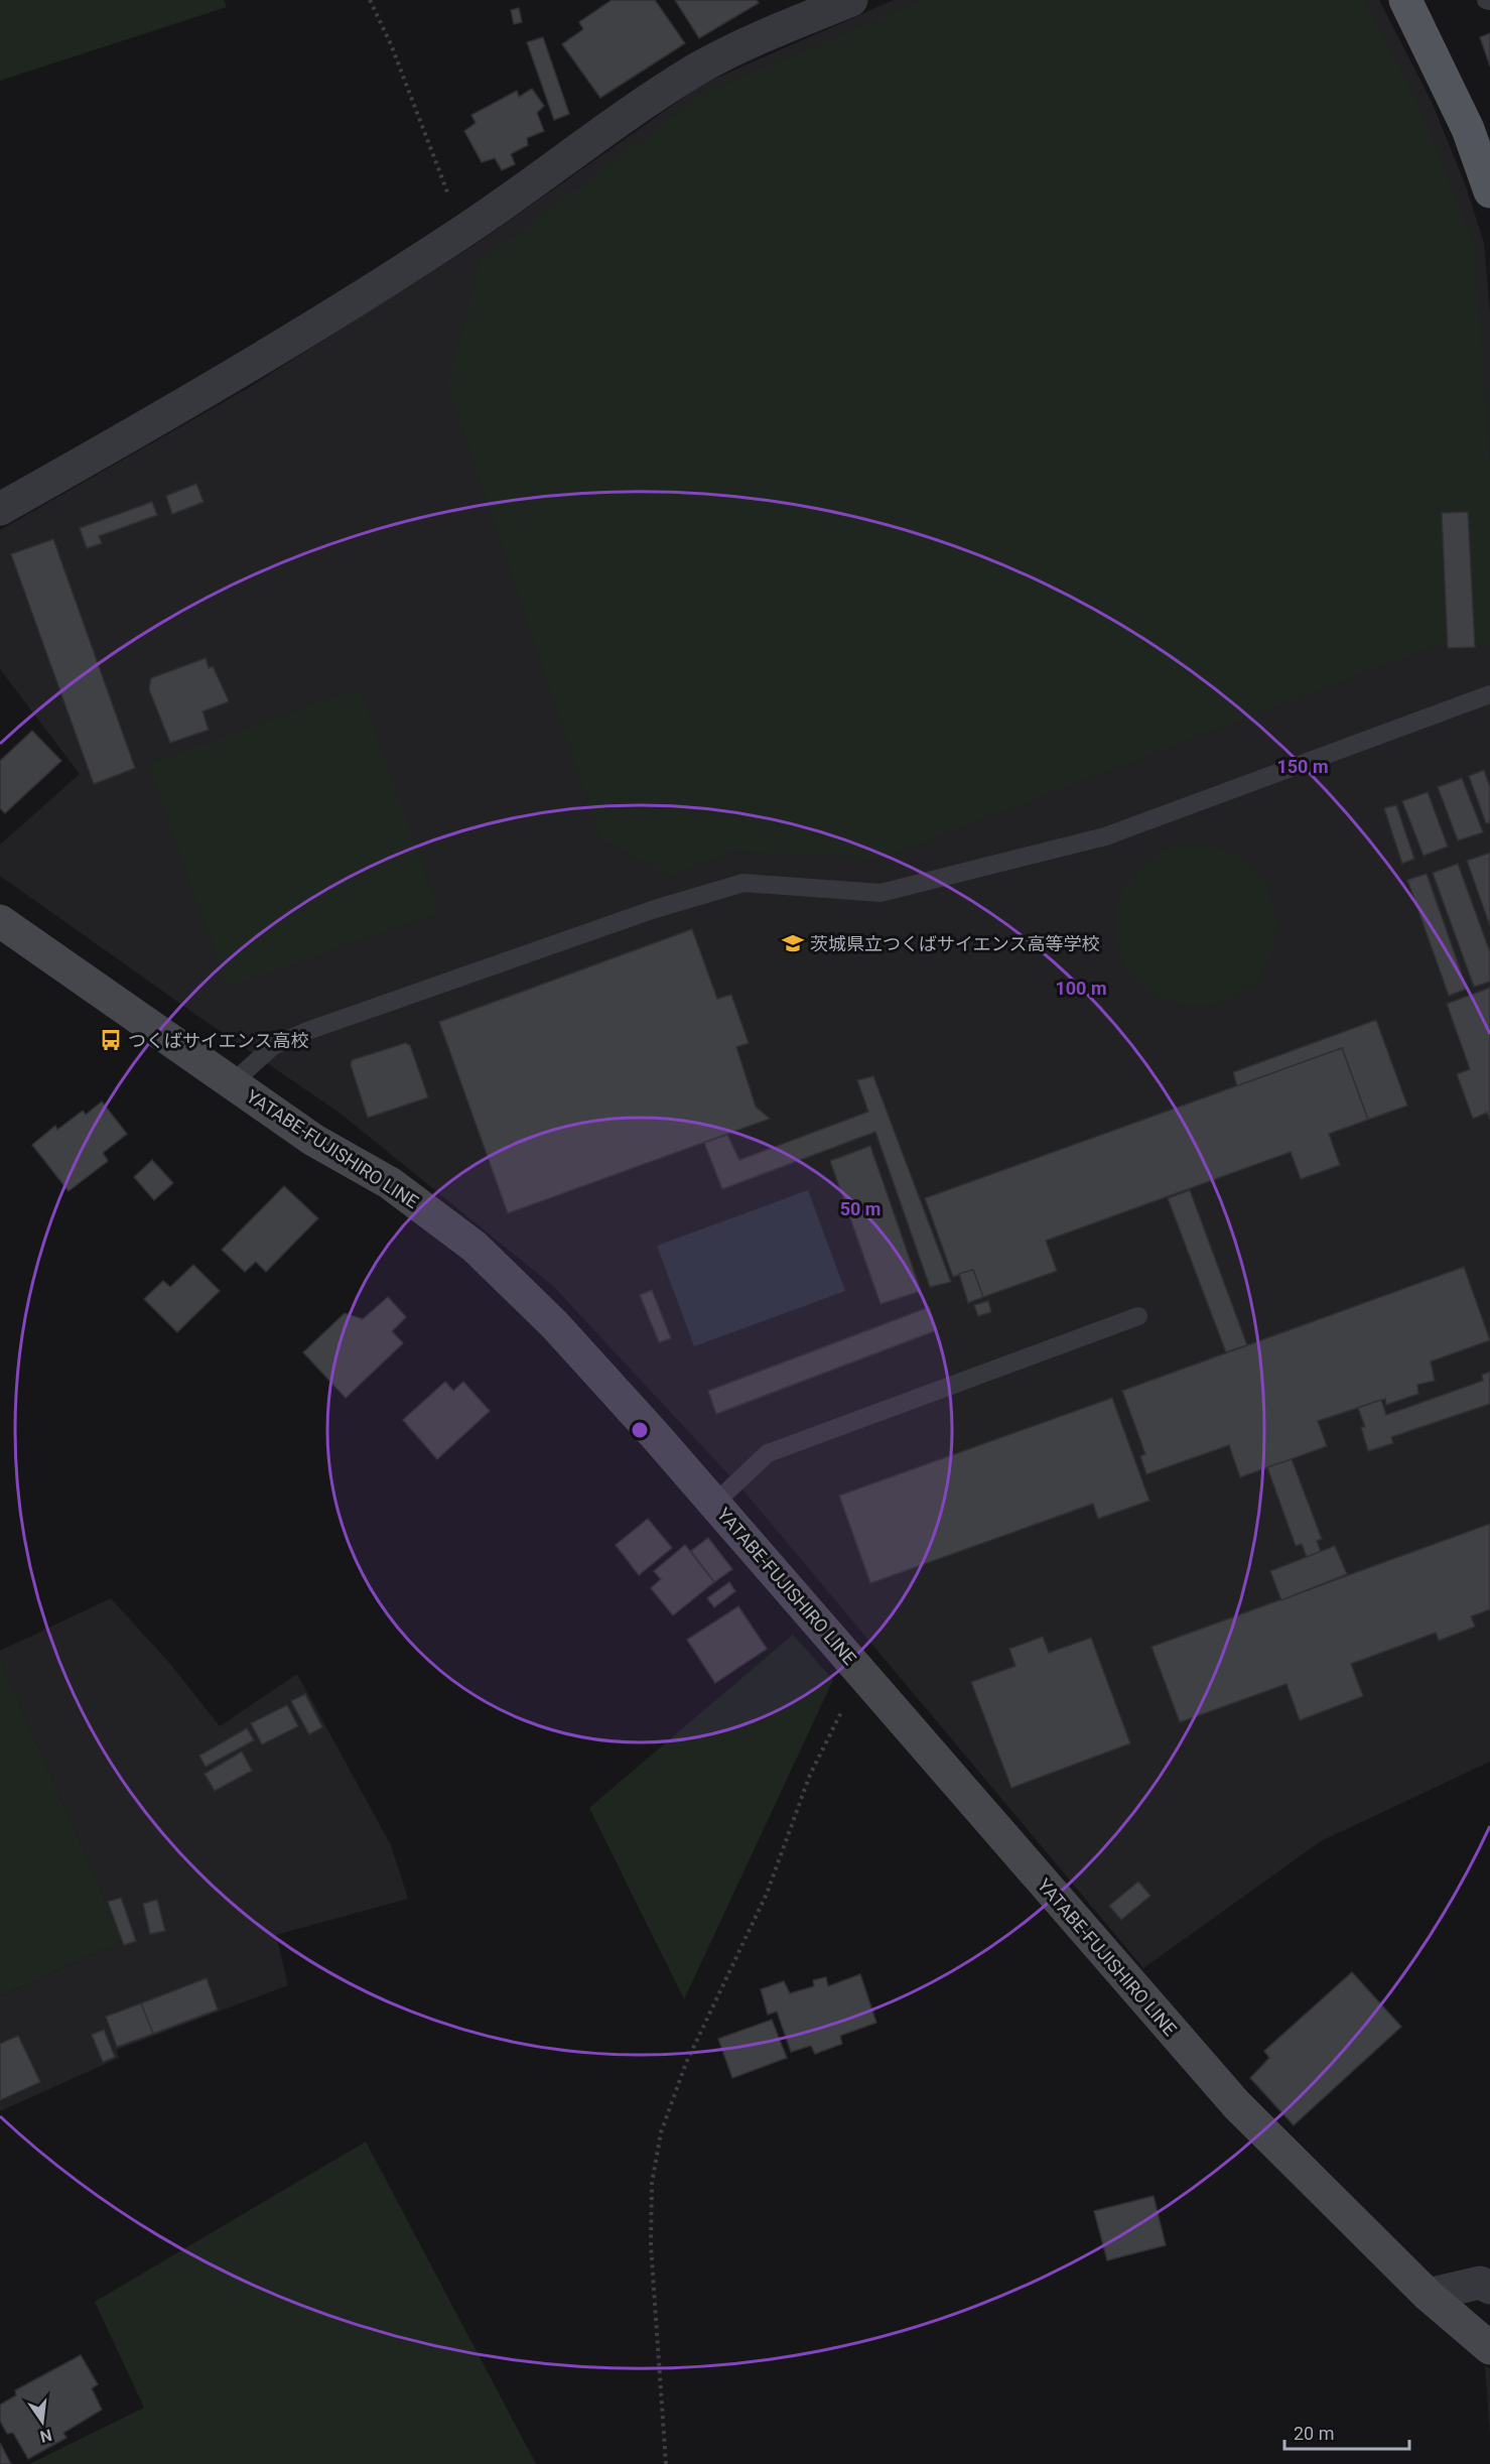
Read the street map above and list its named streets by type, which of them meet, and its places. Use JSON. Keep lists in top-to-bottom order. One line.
{"streets":{"main road":["YATABE-FUJISHIRO LINE"]},"places":{"school or university":["茨城県立つくばサイエンス高等学校"],"bus stop":["つくばサイエンス高校"]},"scale_bar":"20 m","north":"bottom","rings":["150 m","100 m","50 m"]}
